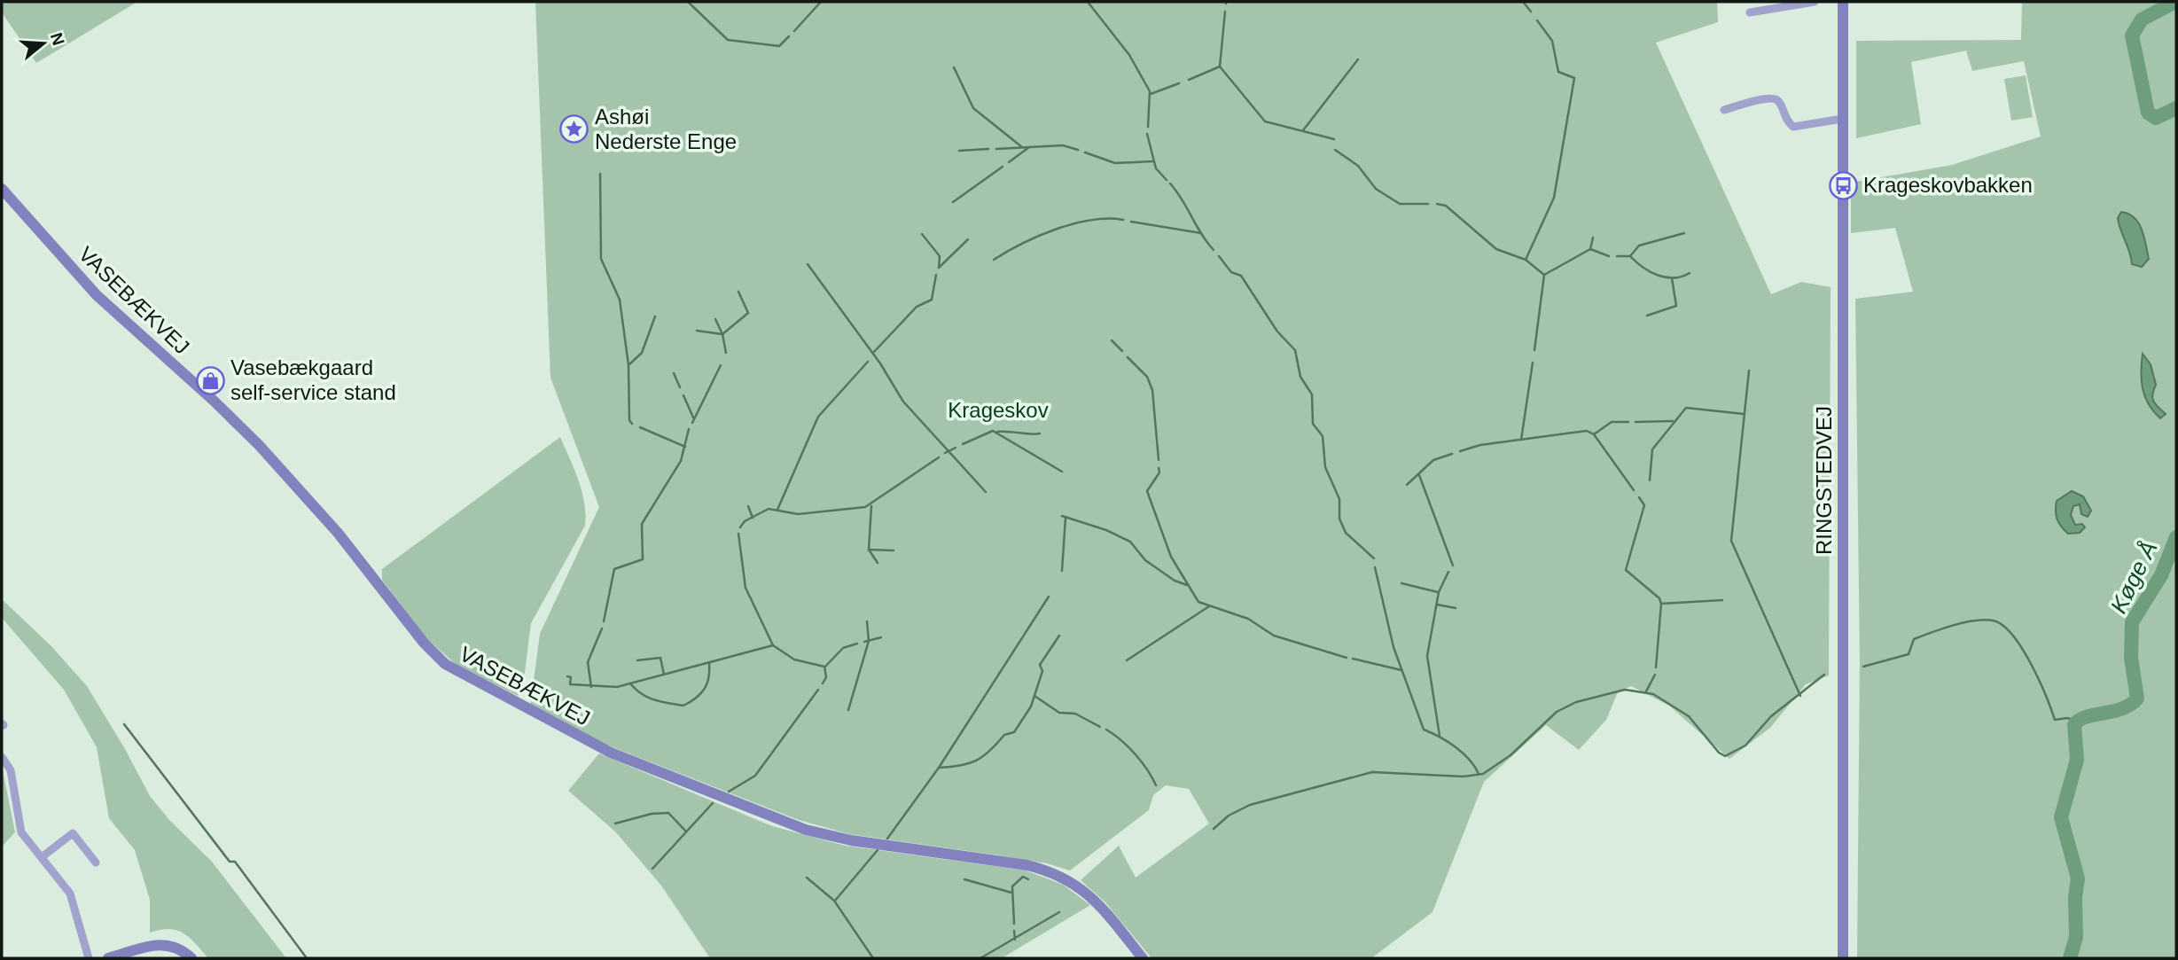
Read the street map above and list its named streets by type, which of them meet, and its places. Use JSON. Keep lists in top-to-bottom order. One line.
{"streets":{"street":["VASEBÆKVEJ","RINGSTEDVEJ"]},"water":["Køge Å"],"parks":["Krageskov"],"places":{"place":["Ashøi Nederste Enge"],"bus stop":["Krageskovbakken"],"shop":["Vasebækgaard self-service stand"]},"north":"right"}
